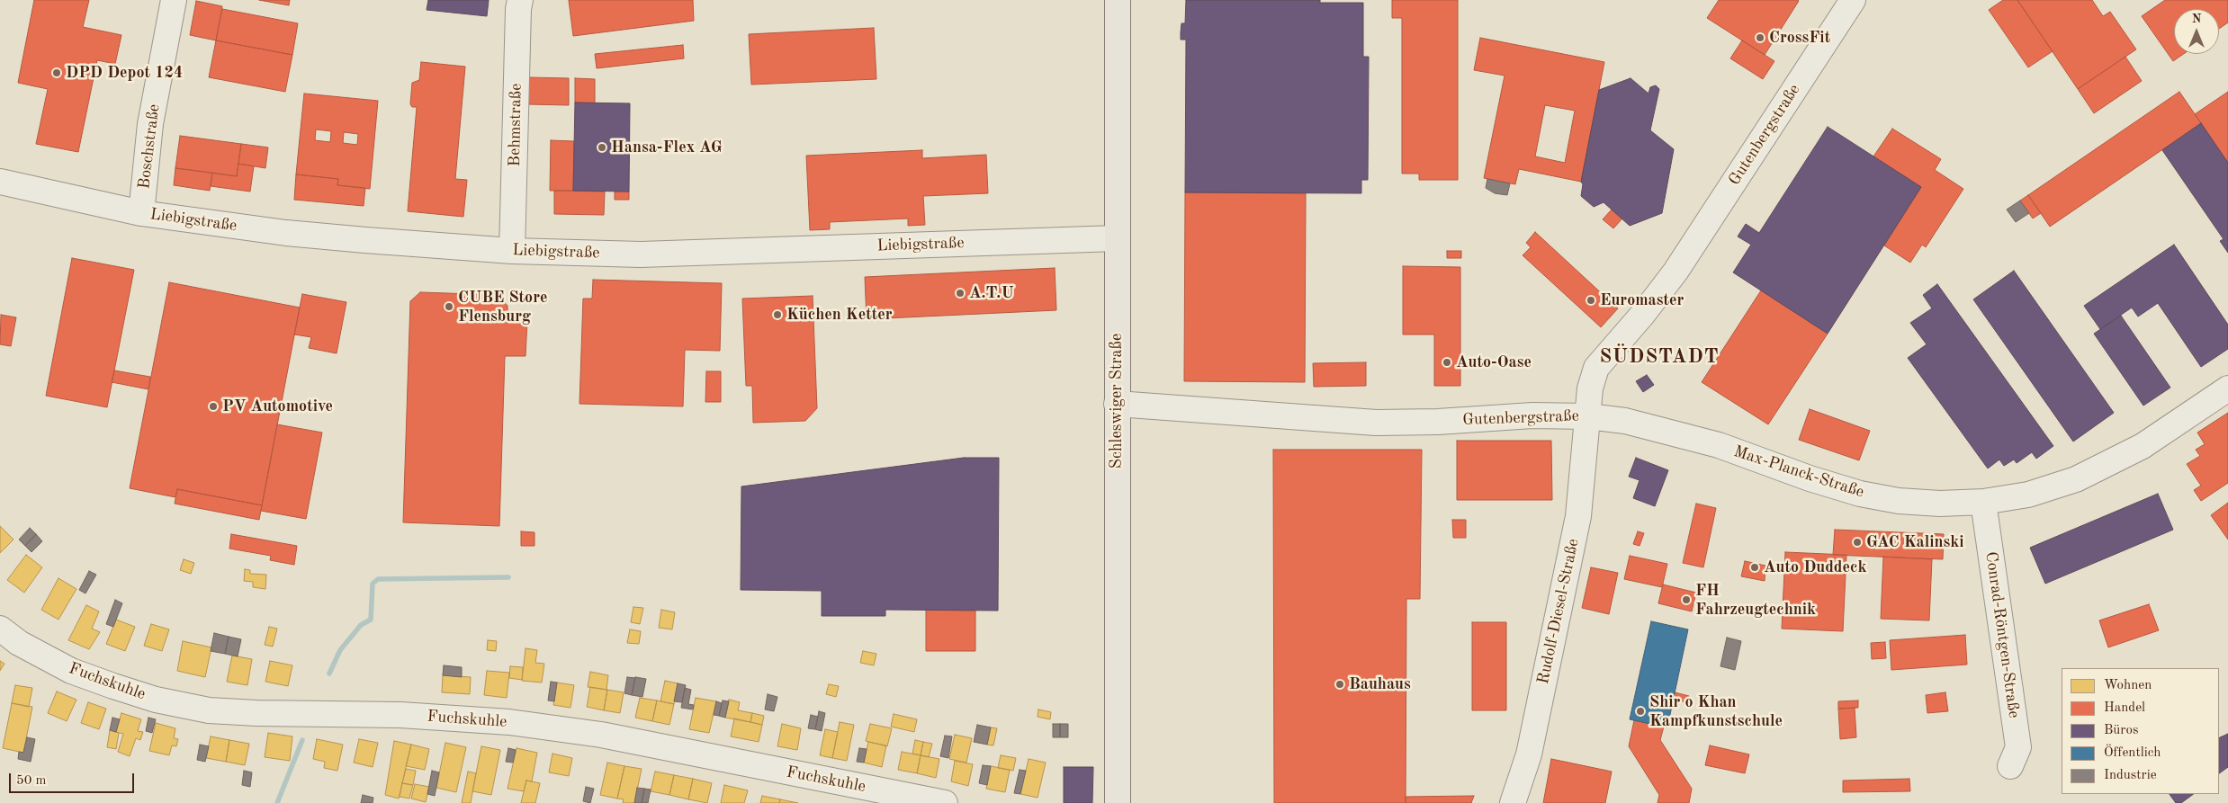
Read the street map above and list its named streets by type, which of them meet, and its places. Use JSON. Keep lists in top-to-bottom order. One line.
{"streets":{"main road":["Schleswiger Straße"],"street":["Behmstraße","Gutenbergstraße","Boschstraße","Liebigstraße","Max-Planck-Straße","Rudolf-Diesel-Straße","Conrad-Röntgen-Straße","Fuchskuhle"]},"crossings":[["Behmstraße","Liebigstraße"],["Gutenbergstraße","Schleswiger Straße"],["Gutenbergstraße","Max-Planck-Straße"],["Gutenbergstraße","Rudolf-Diesel-Straße"],["Boschstraße","Liebigstraße"],["Liebigstraße","Schleswiger Straße"],["Max-Planck-Straße","Rudolf-Diesel-Straße"],["Max-Planck-Straße","Conrad-Röntgen-Straße"]],"districts":["SÜDSTADT"],"places":["CrossFit","DPD Depot 124","Hansa-Flex AG","A.T.U","Euromaster","CUBE Store Flensburg","Küchen Ketter","Auto-Oase","PV Automotive","GAC Kalinski","Auto Duddeck","FH Fahrzeugtechnik","Bauhaus","Shir o Khan Kampfkunstschule"],"legend":["Wohnen","Handel","Büros","Öffentlich","Industrie"],"scale_bar":"50 m","north":"top"}
